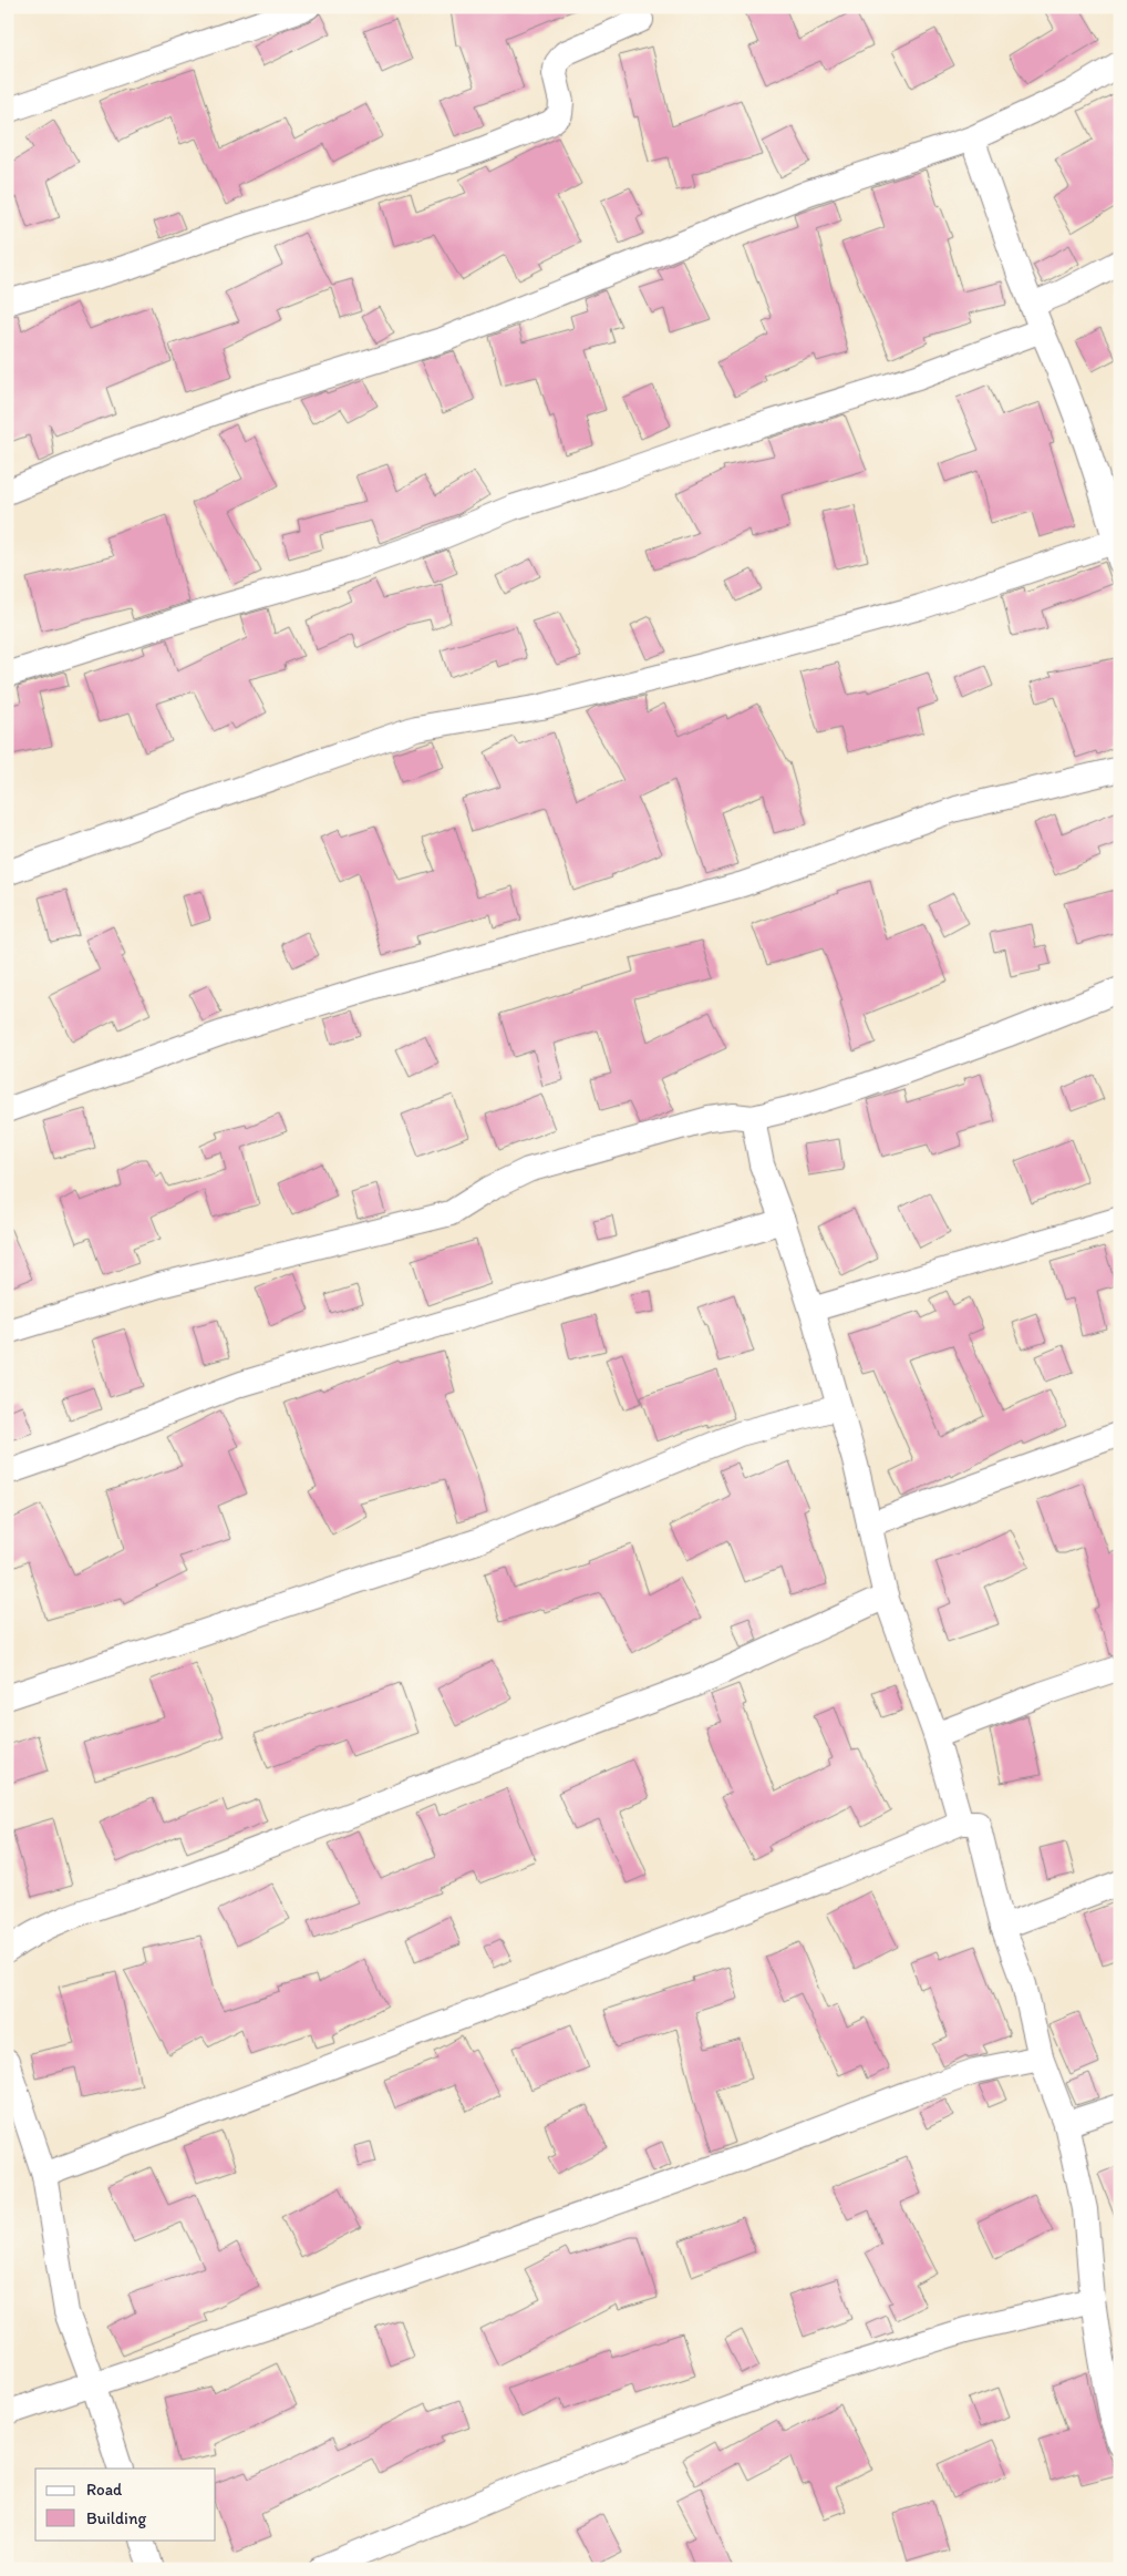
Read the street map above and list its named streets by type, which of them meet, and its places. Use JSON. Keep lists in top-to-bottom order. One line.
{"legend":["Road","Building"]}
